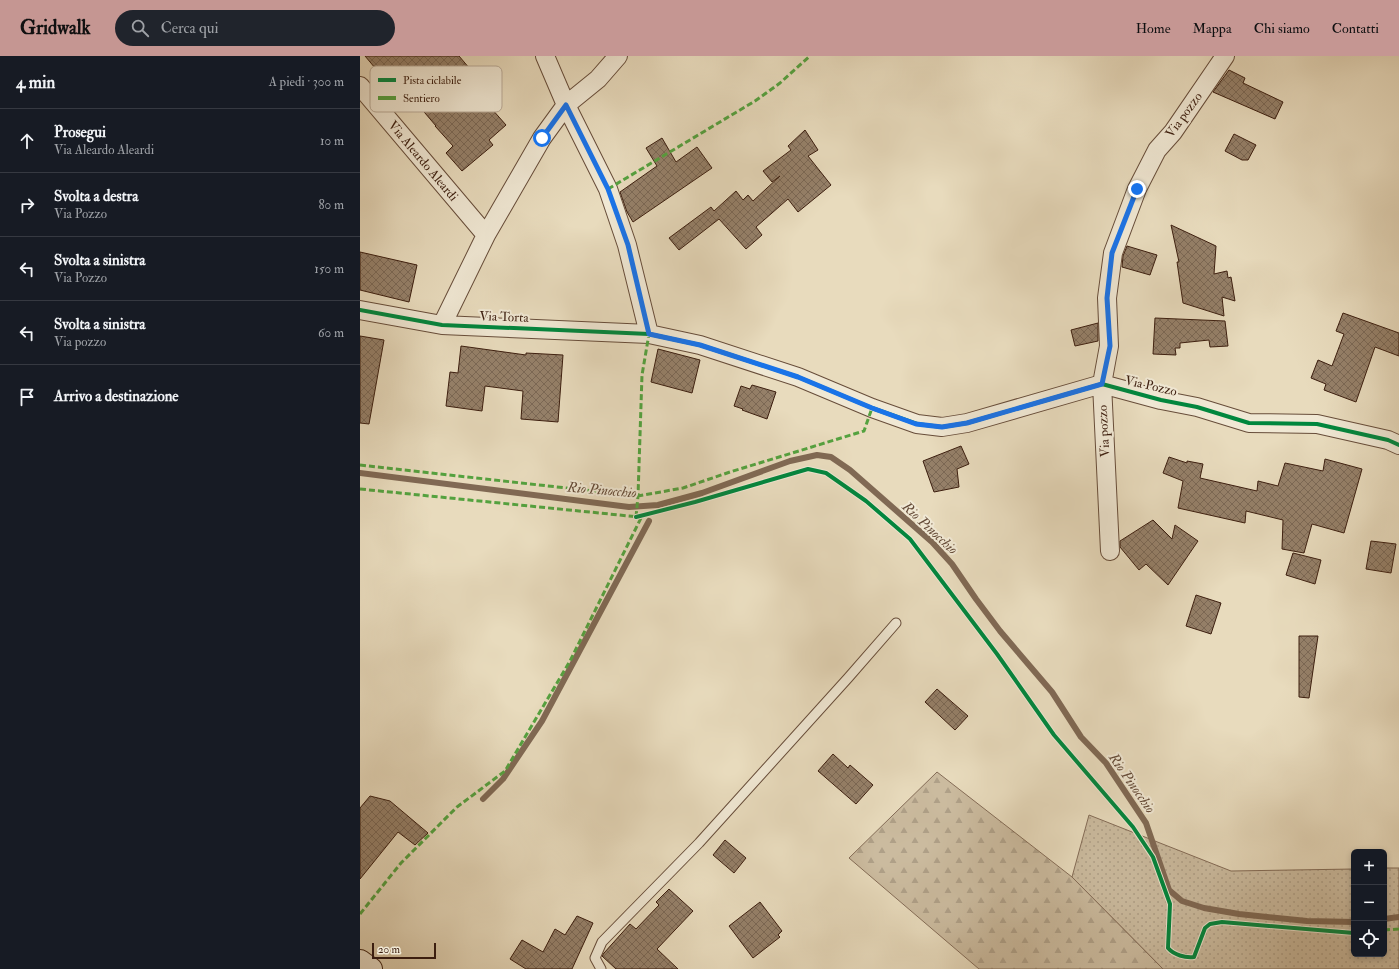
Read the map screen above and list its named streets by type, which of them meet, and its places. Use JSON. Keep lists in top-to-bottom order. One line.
{"streets":{"street":["Via pozzo","Via Aleardo Aleardi","Via Torta","Via Pozzo"]},"crossings":[["Via pozzo","Via Pozzo"],["Via Torta","Via Pozzo"]],"water":["Rio Pinocchio"],"legend":["Pista ciclabile","Sentiero"],"scale_bar":"20 m","page":{"header":"Gridwalk","search":"Cerca qui","nav":["Home","Mappa","Chi siamo","Contatti"],"heading":["4 min","A piedi · 300 m"],"list":[["Prosegui","Via Aleardo Aleardi","10 m"],["Svolta a destra","Via Pozzo","80 m"],["Svolta a sinistra","Via Pozzo","150 m"],["Svolta a sinistra","Via pozzo","60 m"],"Arrivo a destinazione"],"map_buttons":["+","−"],"scale":"20 m"}}
